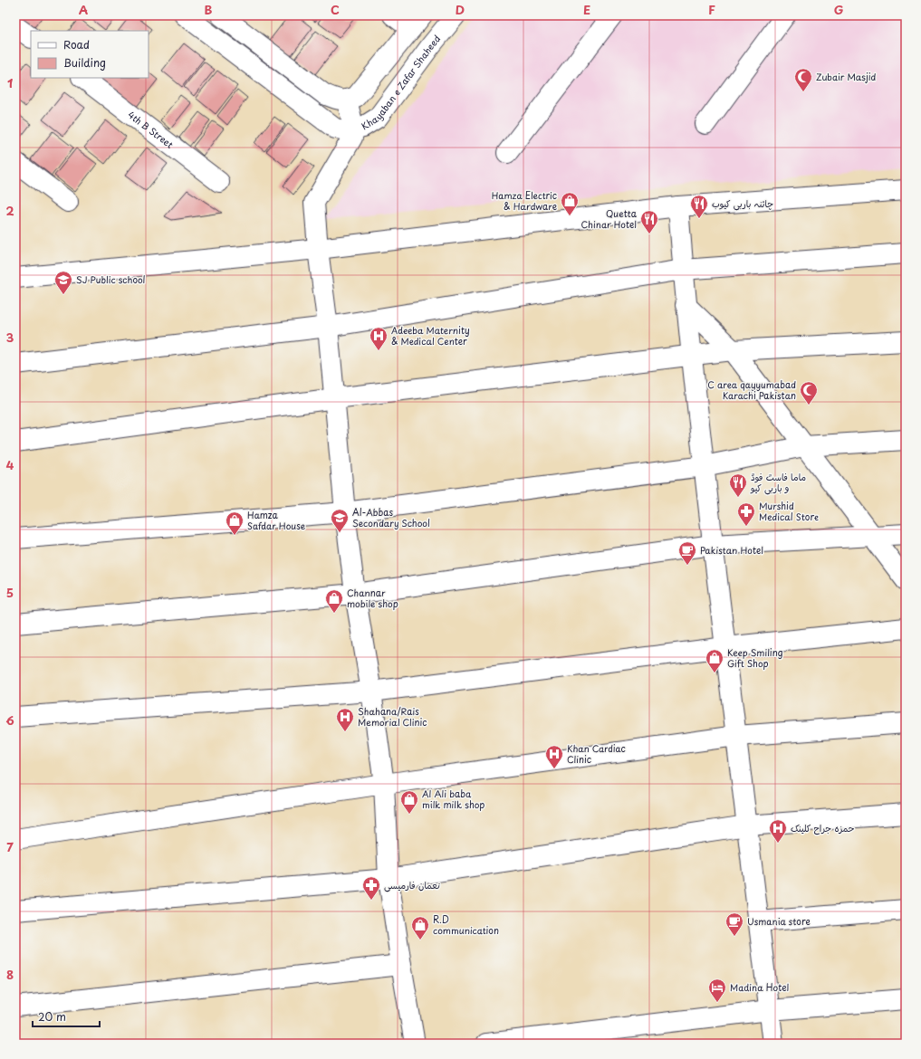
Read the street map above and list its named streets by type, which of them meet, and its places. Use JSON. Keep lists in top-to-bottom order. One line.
{"streets":{"street":["Khayaban e Zafar Shaheed","4th B Street"]},"places":{"mosque":["Zubair Masjid","C area qayyumabad Karachi Pakistan"],"shop":["Hamza Electric & Hardware","Hamza Safdar House","Channar mobile shop","Keep Smiling Gift Shop","Al Ali baba milk milk shop","R.D communication"],"restaurant":["چائنہ باربی کیوب","Quetta Chinar Hotel","ماما فاسٹ فوڈ و باربی کیو"],"school or university":["SJ Public school","Al-Abbas Secondary School"],"hospital":["Adeeba Maternity & Medical Center","Shahana/Rais Memorial Clinic","Khan Cardiac Clinic","حمزہ جراح کلینک"],"pharmacy":["Murshid Medical Store","نعمان فارمیسی"],"cafe":["Pakistan Hotel","Usmania store"],"hotel":["Madina Hotel"]},"legend":["Road","Building"],"scale_bar":"20 m","grid":{"columns":["A","B","C","D","E","F","G"],"rows":["1","2","3","4","5","6","7","8"]}}
